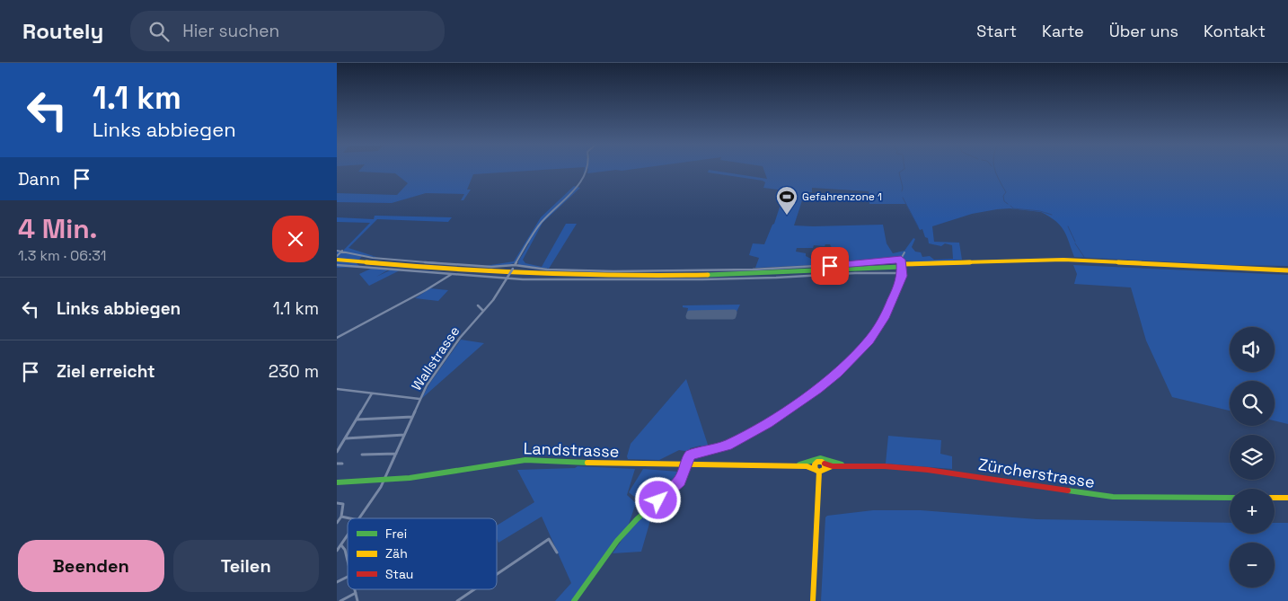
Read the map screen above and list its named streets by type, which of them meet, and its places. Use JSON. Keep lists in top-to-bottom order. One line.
{"streets":{"main road":["Landstrasse","Zürcherstrasse"],"street":["Wallstrasse"]},"crossings":[["Wallstrasse","Landstrasse"],["Landstrasse","Zürcherstrasse"]],"places":{"sports":["Gefahrenzone 1"]},"legend":["Frei","Zäh","Stau"],"page":{"header":"Routely","search":"Hier suchen","nav":["Start","Karte","Über uns","Kontakt"],"turn":["1.1 km","Links abbiegen"],"then":"Dann","heading":["4 Min.","1.3 km · 06:31"],"list":[{"name":"Links abbiegen","value":"1.1 km"},{"name":"Ziel erreicht","value":"230 m"}],"map_buttons":["+","−"],"buttons":["Beenden","Teilen"]}}
